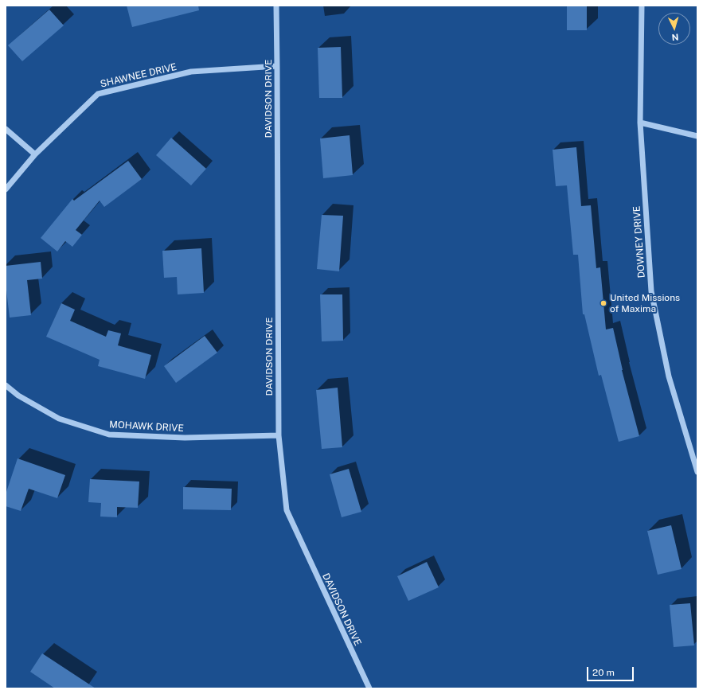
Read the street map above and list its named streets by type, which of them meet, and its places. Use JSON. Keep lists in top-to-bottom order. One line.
{"streets":{"street":["SHAWNEE DRIVE","DAVIDSON DRIVE","DOWNEY DRIVE","MOHAWK DRIVE"]},"crossings":[["SHAWNEE DRIVE","DAVIDSON DRIVE"],["DAVIDSON DRIVE","MOHAWK DRIVE"]],"places":["United Missions of Maxima"],"scale_bar":"20 m","north":"bottom"}
